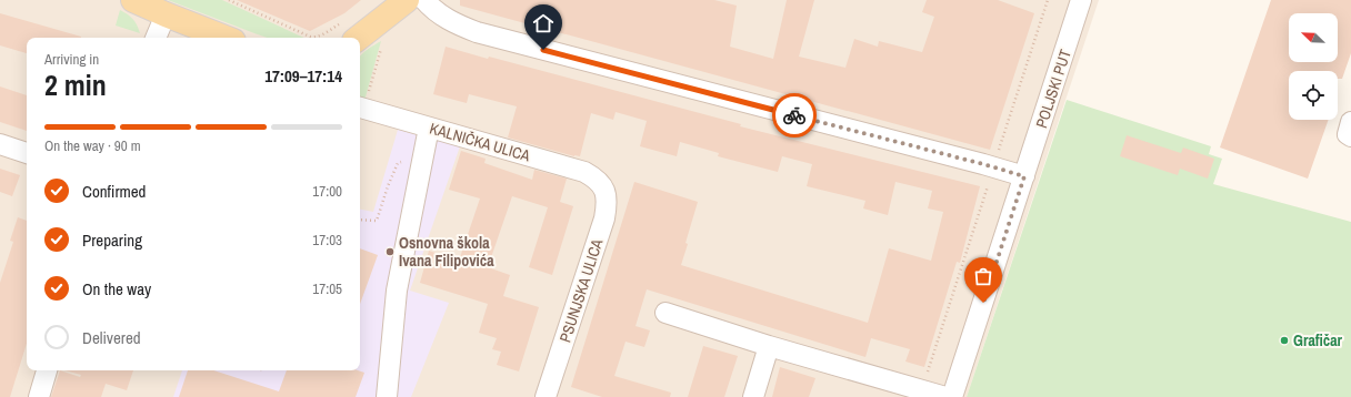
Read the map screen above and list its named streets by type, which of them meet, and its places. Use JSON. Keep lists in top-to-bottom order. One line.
{"streets":{"street":["POLJSKI PUT","KALNIČKA ULICA","PSUNJSKA ULICA"]},"crossings":[["KALNIČKA ULICA","PSUNJSKA ULICA"]],"places":["Osnovna škola Ivana Filipovića","Grafičar"],"north":"top left","page":{"heading":["2 min","Arriving in","17:09–17:14"],"bar":"On the way · 90 m","list":[["Confirmed","17:00"],["Preparing","17:03"],["On the way","17:05"],"Delivered"]}}
